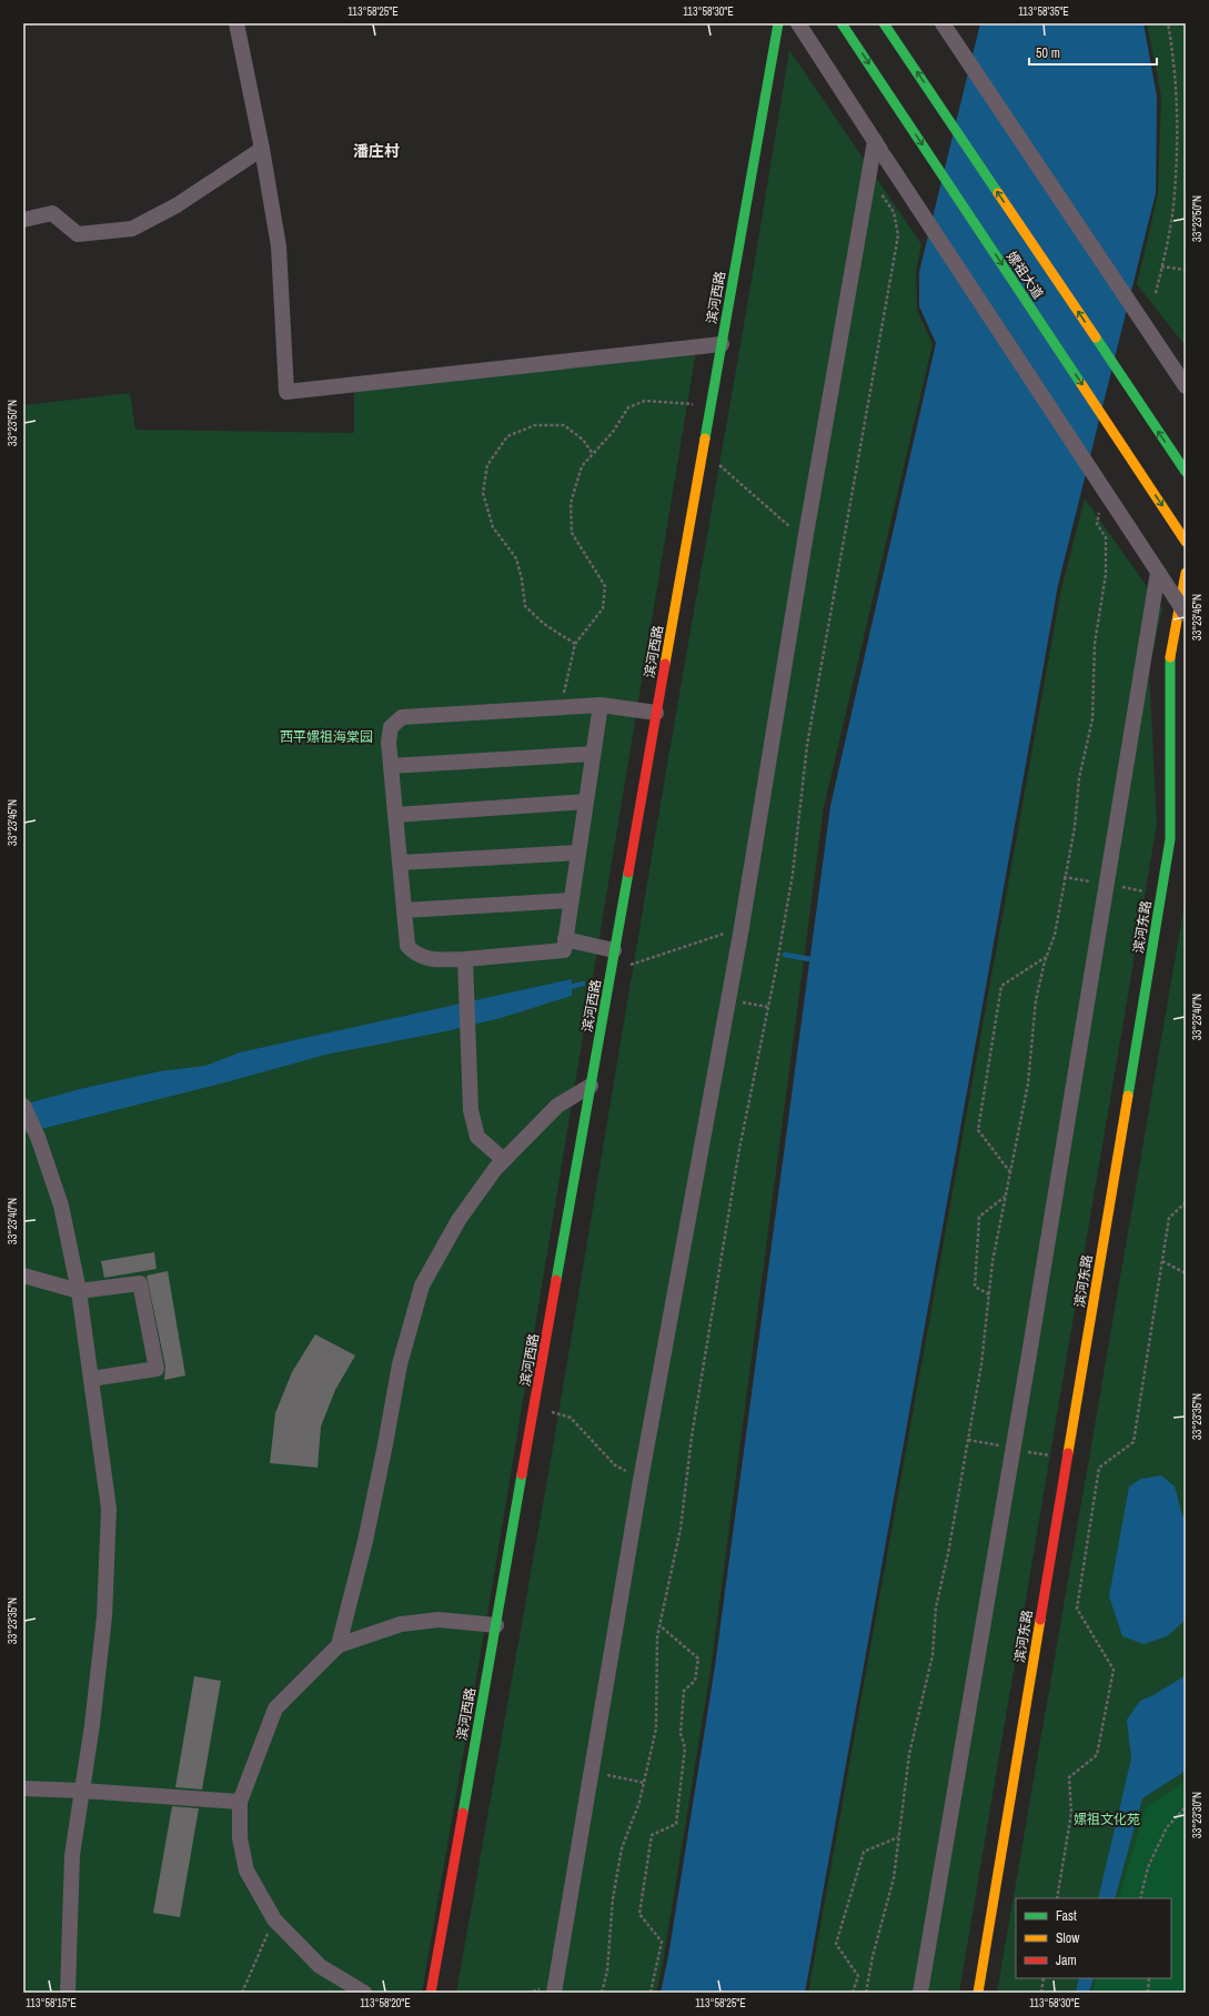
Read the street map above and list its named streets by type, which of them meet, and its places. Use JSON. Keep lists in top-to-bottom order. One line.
{"streets":{"main road":["嫘祖大道","滨河西路","滨河东路"]},"districts":["潘庄村"],"parks":["西平嫘祖海棠园","嫘祖文化苑"],"legend":["Fast","Slow","Jam"],"scale_bar":"50 m","coordinates":["113°58'25\"E","113°58'30\"E","113°58'35\"E","33°23'50\"N","33°23'45\"N","33°23'40\"N","33°23'35\"N","33°23'30\"N","113°58'15\"E","113°58'20\"E"]}
